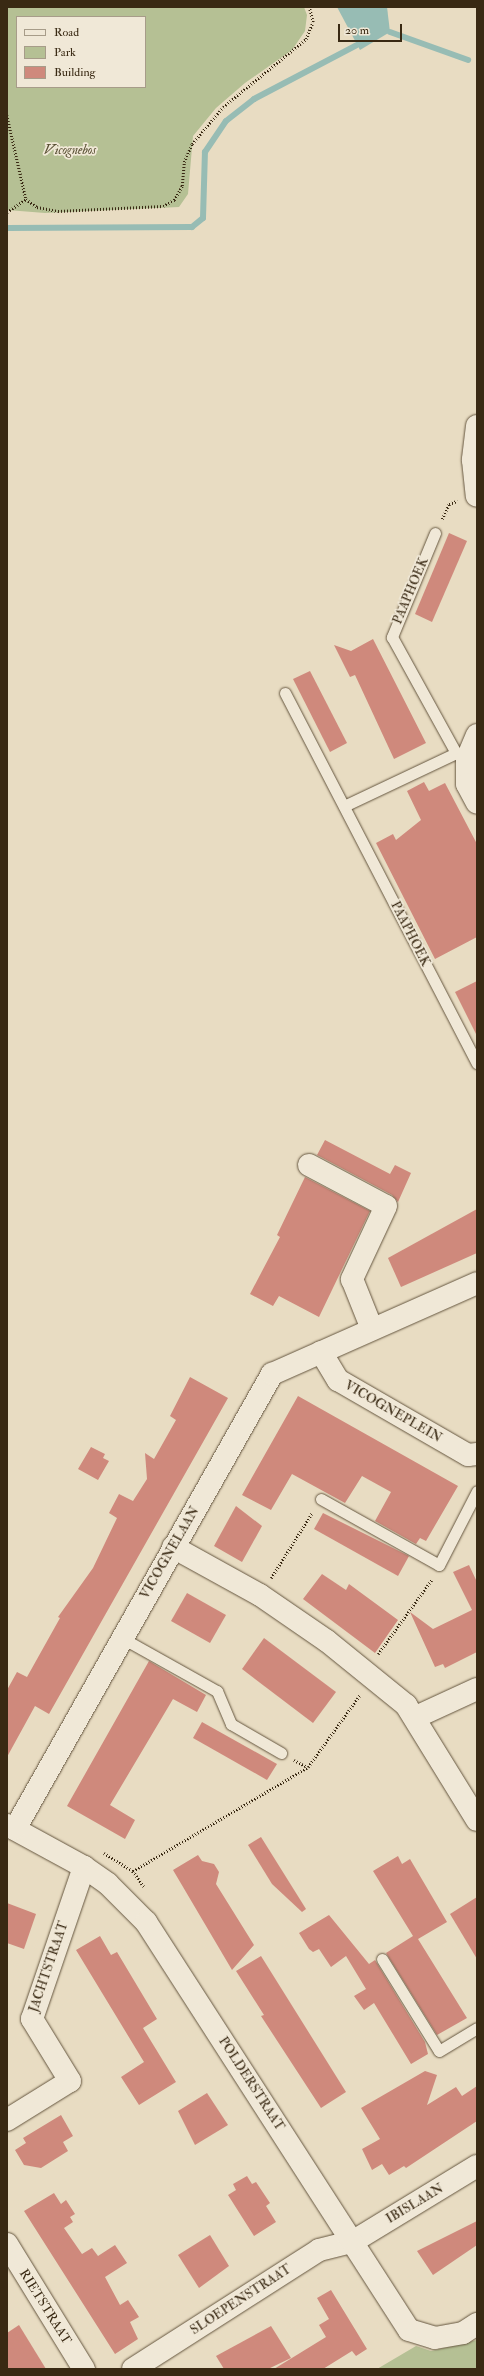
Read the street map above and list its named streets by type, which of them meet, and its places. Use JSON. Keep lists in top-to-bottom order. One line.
{"streets":{"street":["PAAPHOEK","VICOGNEPLEIN","VICOGNELAAN","JACHTSTRAAT","POLDERSTRAAT","IBISLAAN","SLOEPENSTRAAT","RIETSTRAAT"]},"crossings":[["VICOGNEPLEIN","VICOGNELAAN"],["VICOGNELAAN","POLDERSTRAAT"],["JACHTSTRAAT","POLDERSTRAAT"],["POLDERSTRAAT","IBISLAAN"],["POLDERSTRAAT","SLOEPENSTRAAT"],["IBISLAAN","SLOEPENSTRAAT"]],"parks":["Vicognebos"],"legend":["Road","Park","Building"],"scale_bar":"20 m"}
